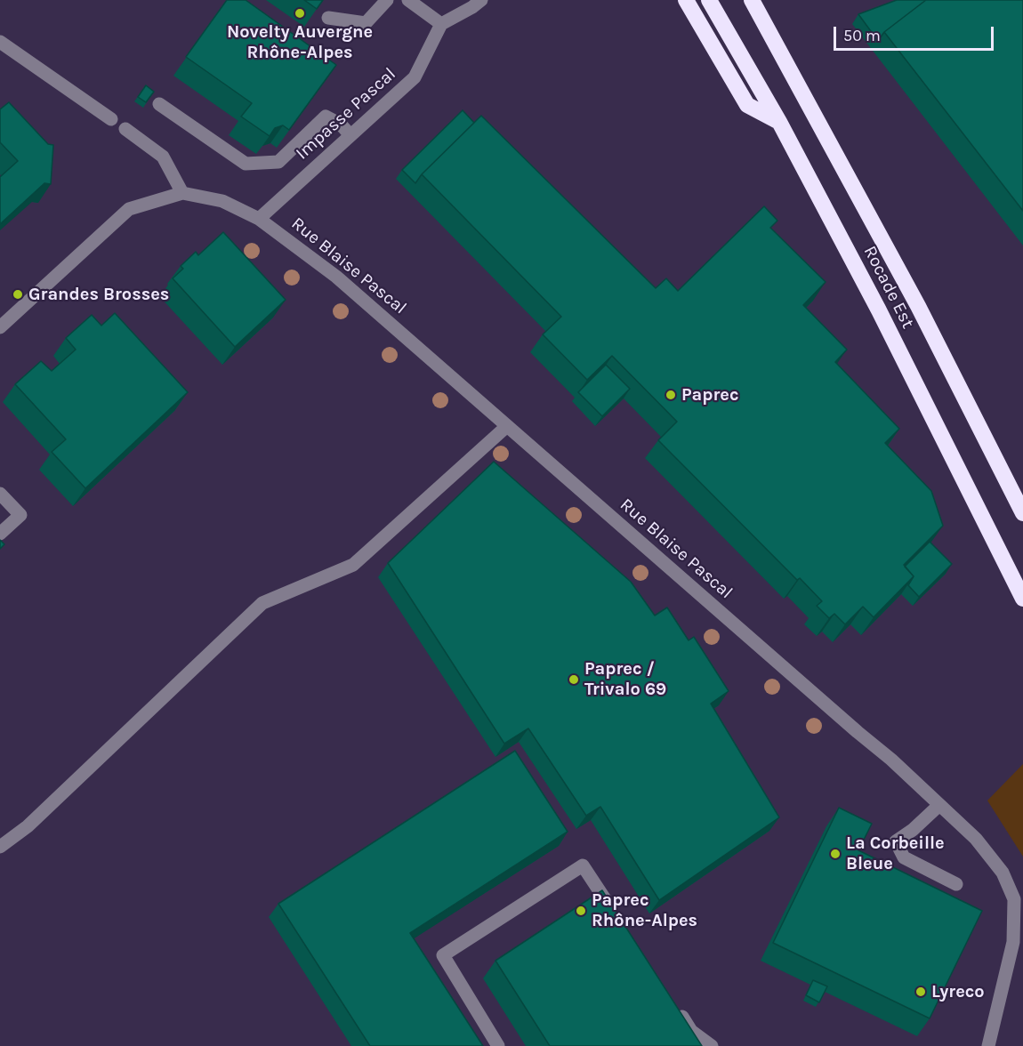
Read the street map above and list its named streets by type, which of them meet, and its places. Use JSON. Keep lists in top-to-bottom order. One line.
{"streets":{"highway":["Rocade Est"],"street":["Impasse Pascal","Rue Blaise Pascal"]},"crossings":[["Impasse Pascal","Rue Blaise Pascal"]],"places":["Novelty Auvergne Rhône-Alpes","Grandes Brosses","Paprec","Paprec / Trivalo 69","La Corbeille Bleue","Paprec Rhône-Alpes","Lyreco"],"scale_bar":"50 m"}
